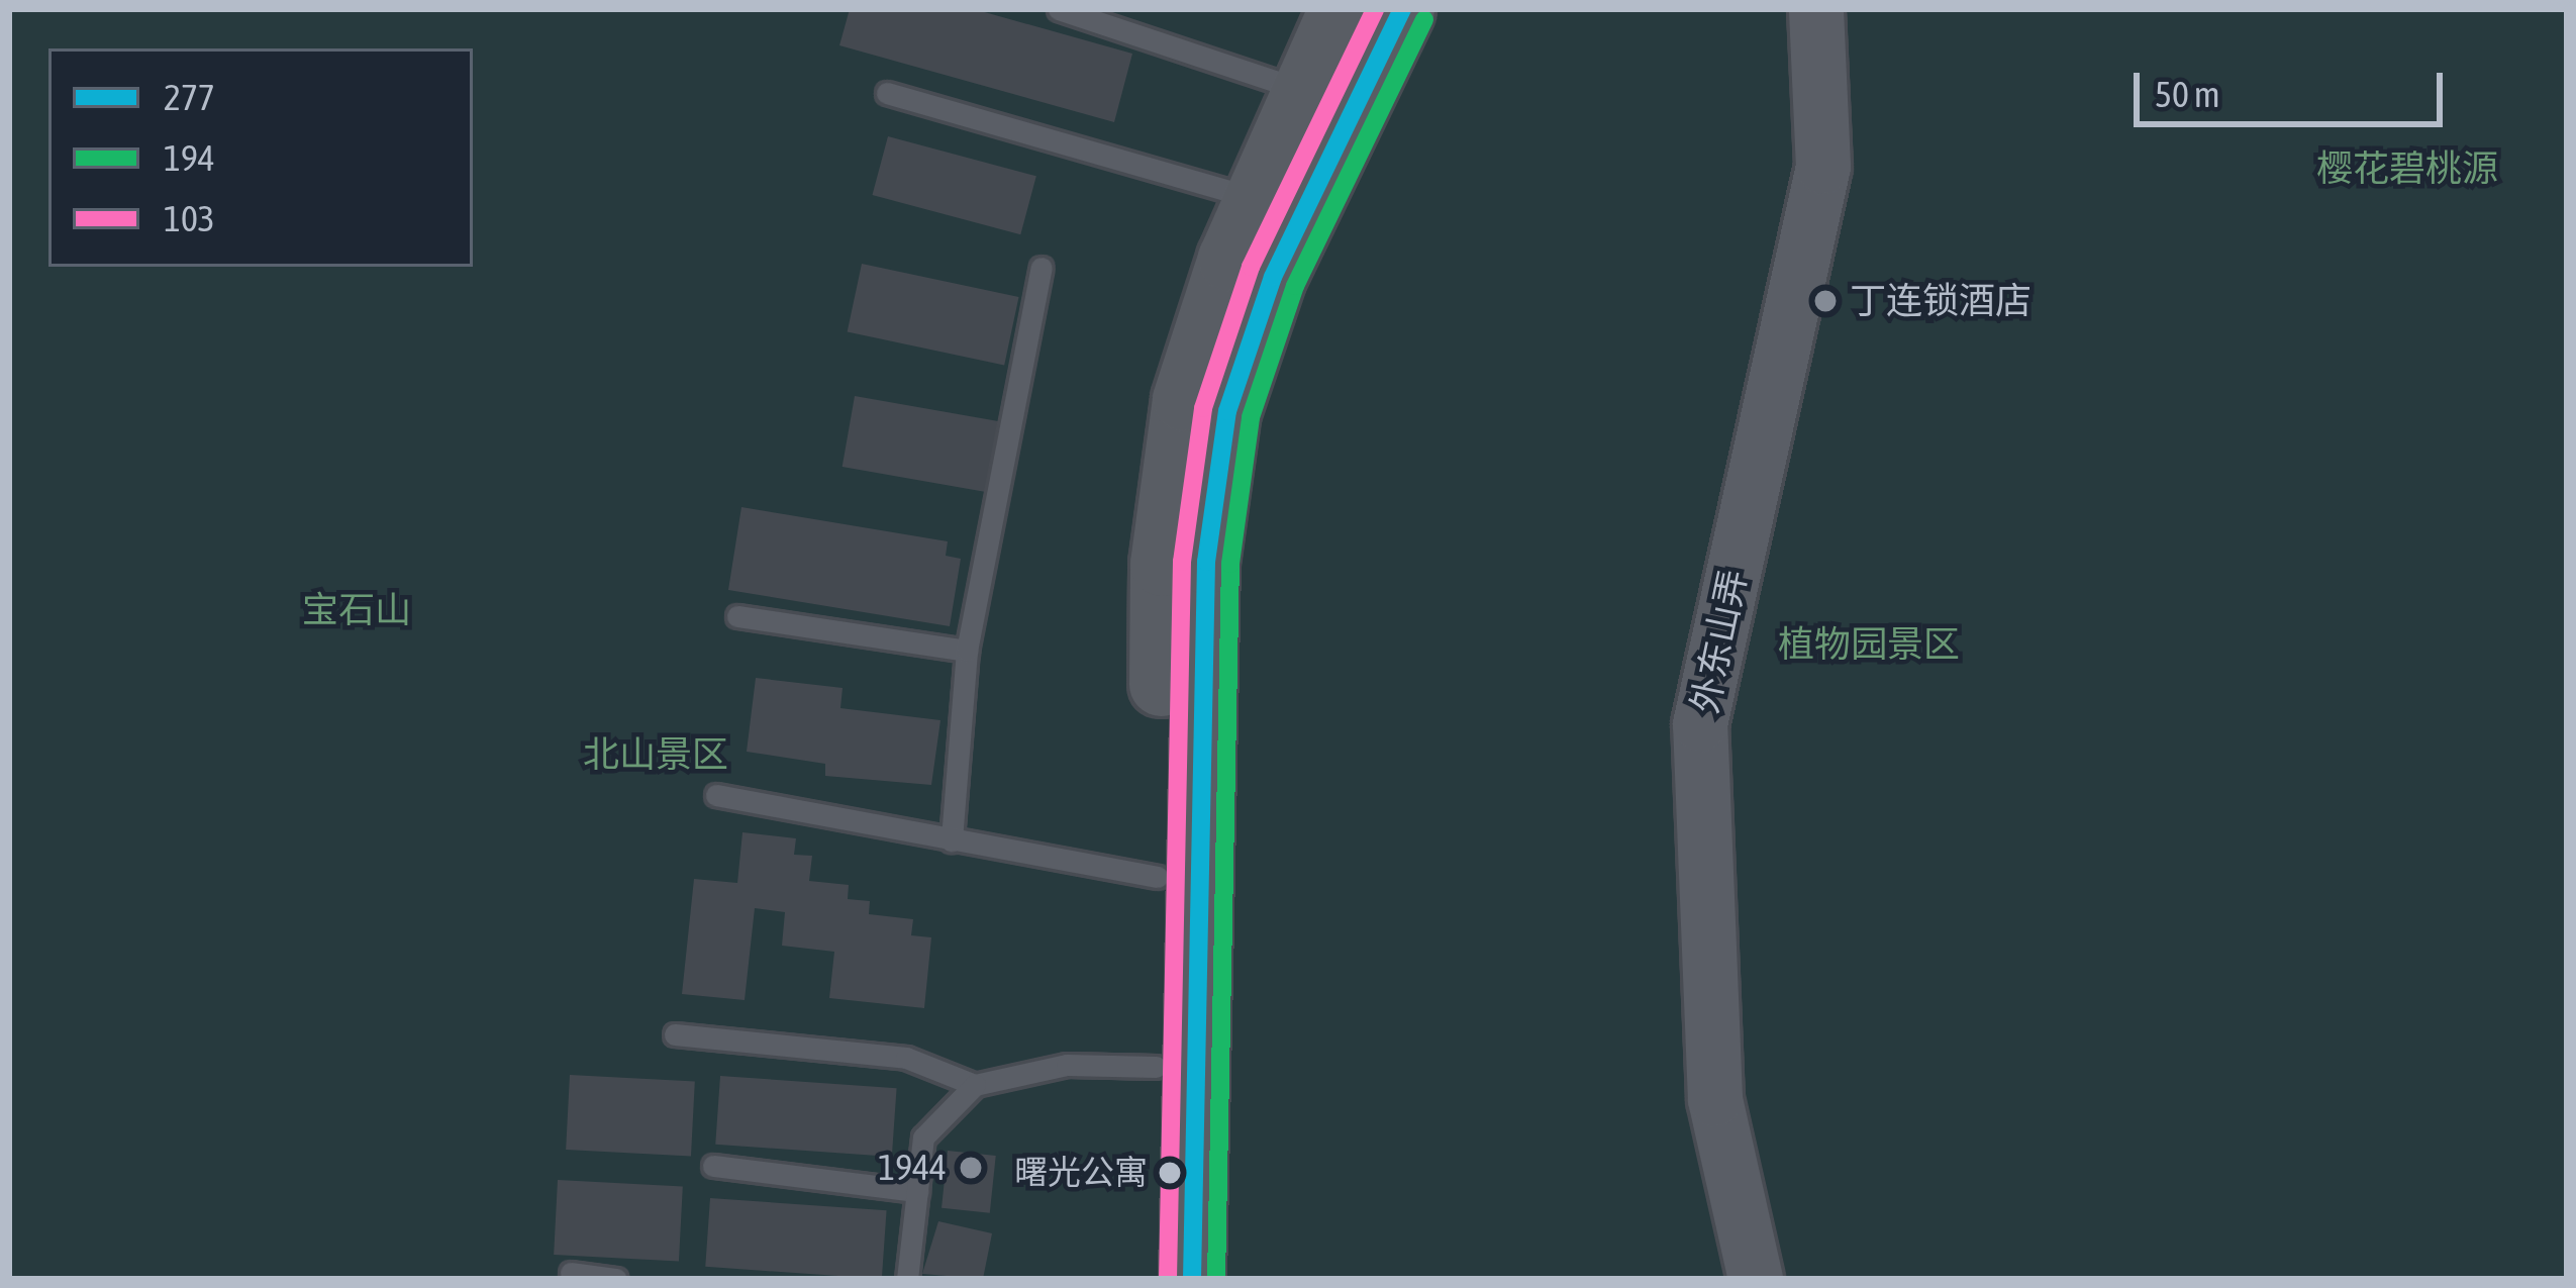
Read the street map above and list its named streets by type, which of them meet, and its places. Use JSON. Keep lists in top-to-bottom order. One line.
{"streets":{"street":["外东山弄"]},"parks":["樱花碧桃源","宝石山","植物园景区","北山景区"],"places":["丁连锁酒店","1944","曙光公寓"],"lines":["transit line 277","transit line 103","transit line 194"],"legend":["277","194","103"],"scale_bar":"50 m"}
